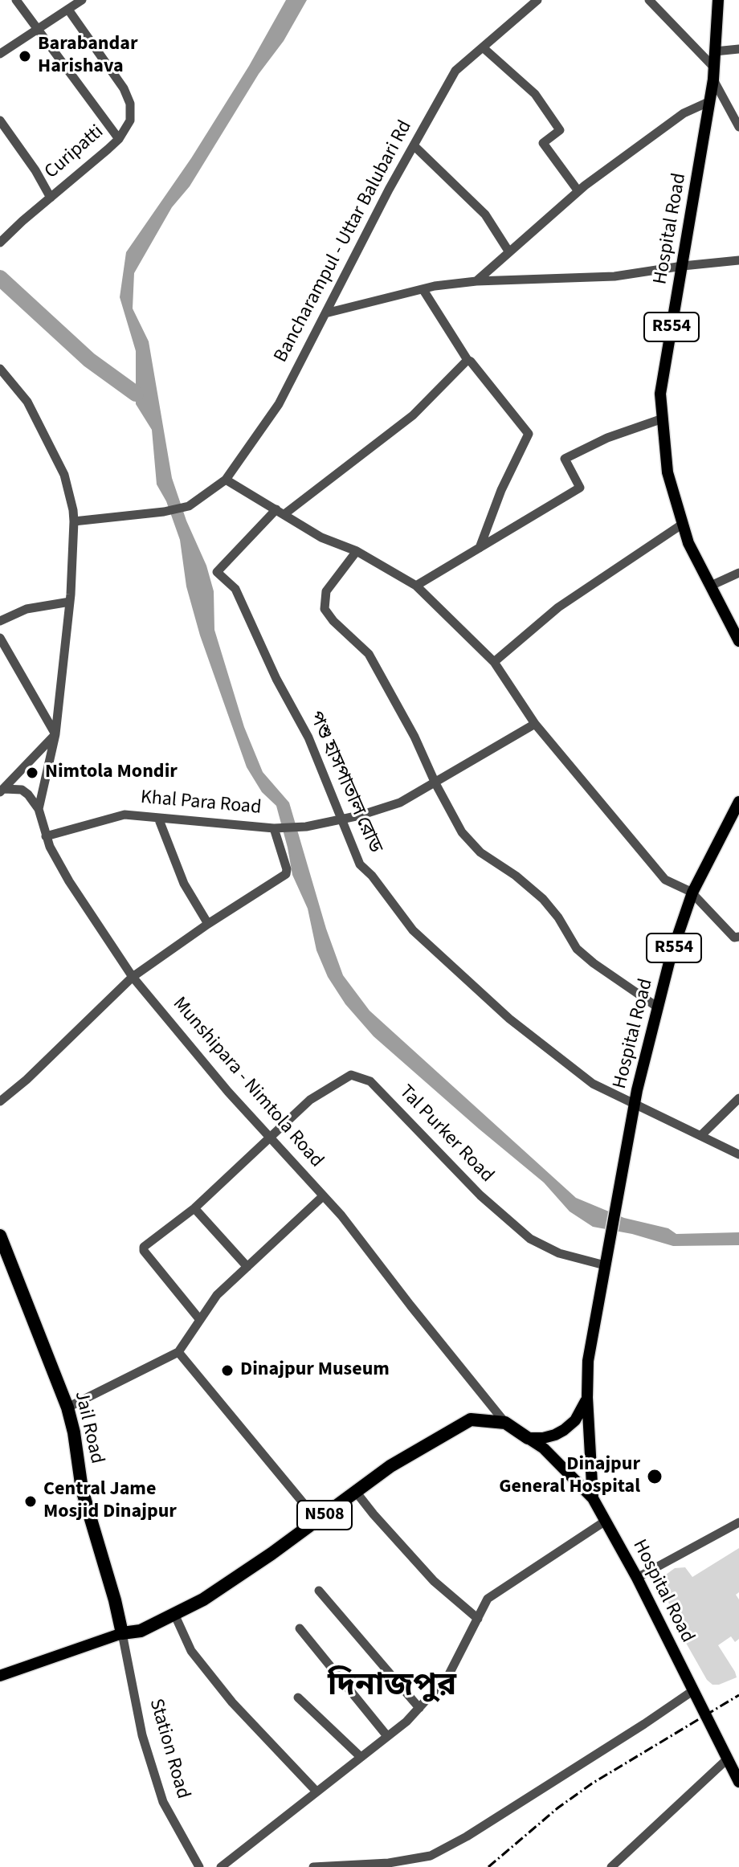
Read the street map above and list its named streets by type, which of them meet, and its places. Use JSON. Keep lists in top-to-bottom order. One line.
{"streets":{"highway":["Jail Road","N508"],"main road":["Hospital Road","R554"],"street":["Curipatti","Bancharampul - Uttar Balubari Rd","পশু হাসপাতাল রোড","Khal Para Road","Munshipara - Nimtola Road","Tal Purker Road","Station Road"]},"crossings":[["Hospital Road","R554"],["Hospital Road","পশু হাসপাতাল রোড"],["Hospital Road","Tal Purker Road"],["Hospital Road","N508"],["Bancharampul - Uttar Balubari Rd","Munshipara - Nimtola Road"],["R554","Tal Purker Road"],["পশু হাসপাতাল রোড","Khal Para Road"],["Khal Para Road","Munshipara - Nimtola Road"],["Munshipara - Nimtola Road","Tal Purker Road"],["Munshipara - Nimtola Road","N508"],["Jail Road","N508"],["Jail Road","Station Road"],["N508","Station Road"]],"districts":["দিনাজপুর"],"places":["Barabandar Harishava","Nimtola Mondir","Dinajpur Museum","Dinajpur General Hospital","Central Jame Mosjid Dinajpur"]}
